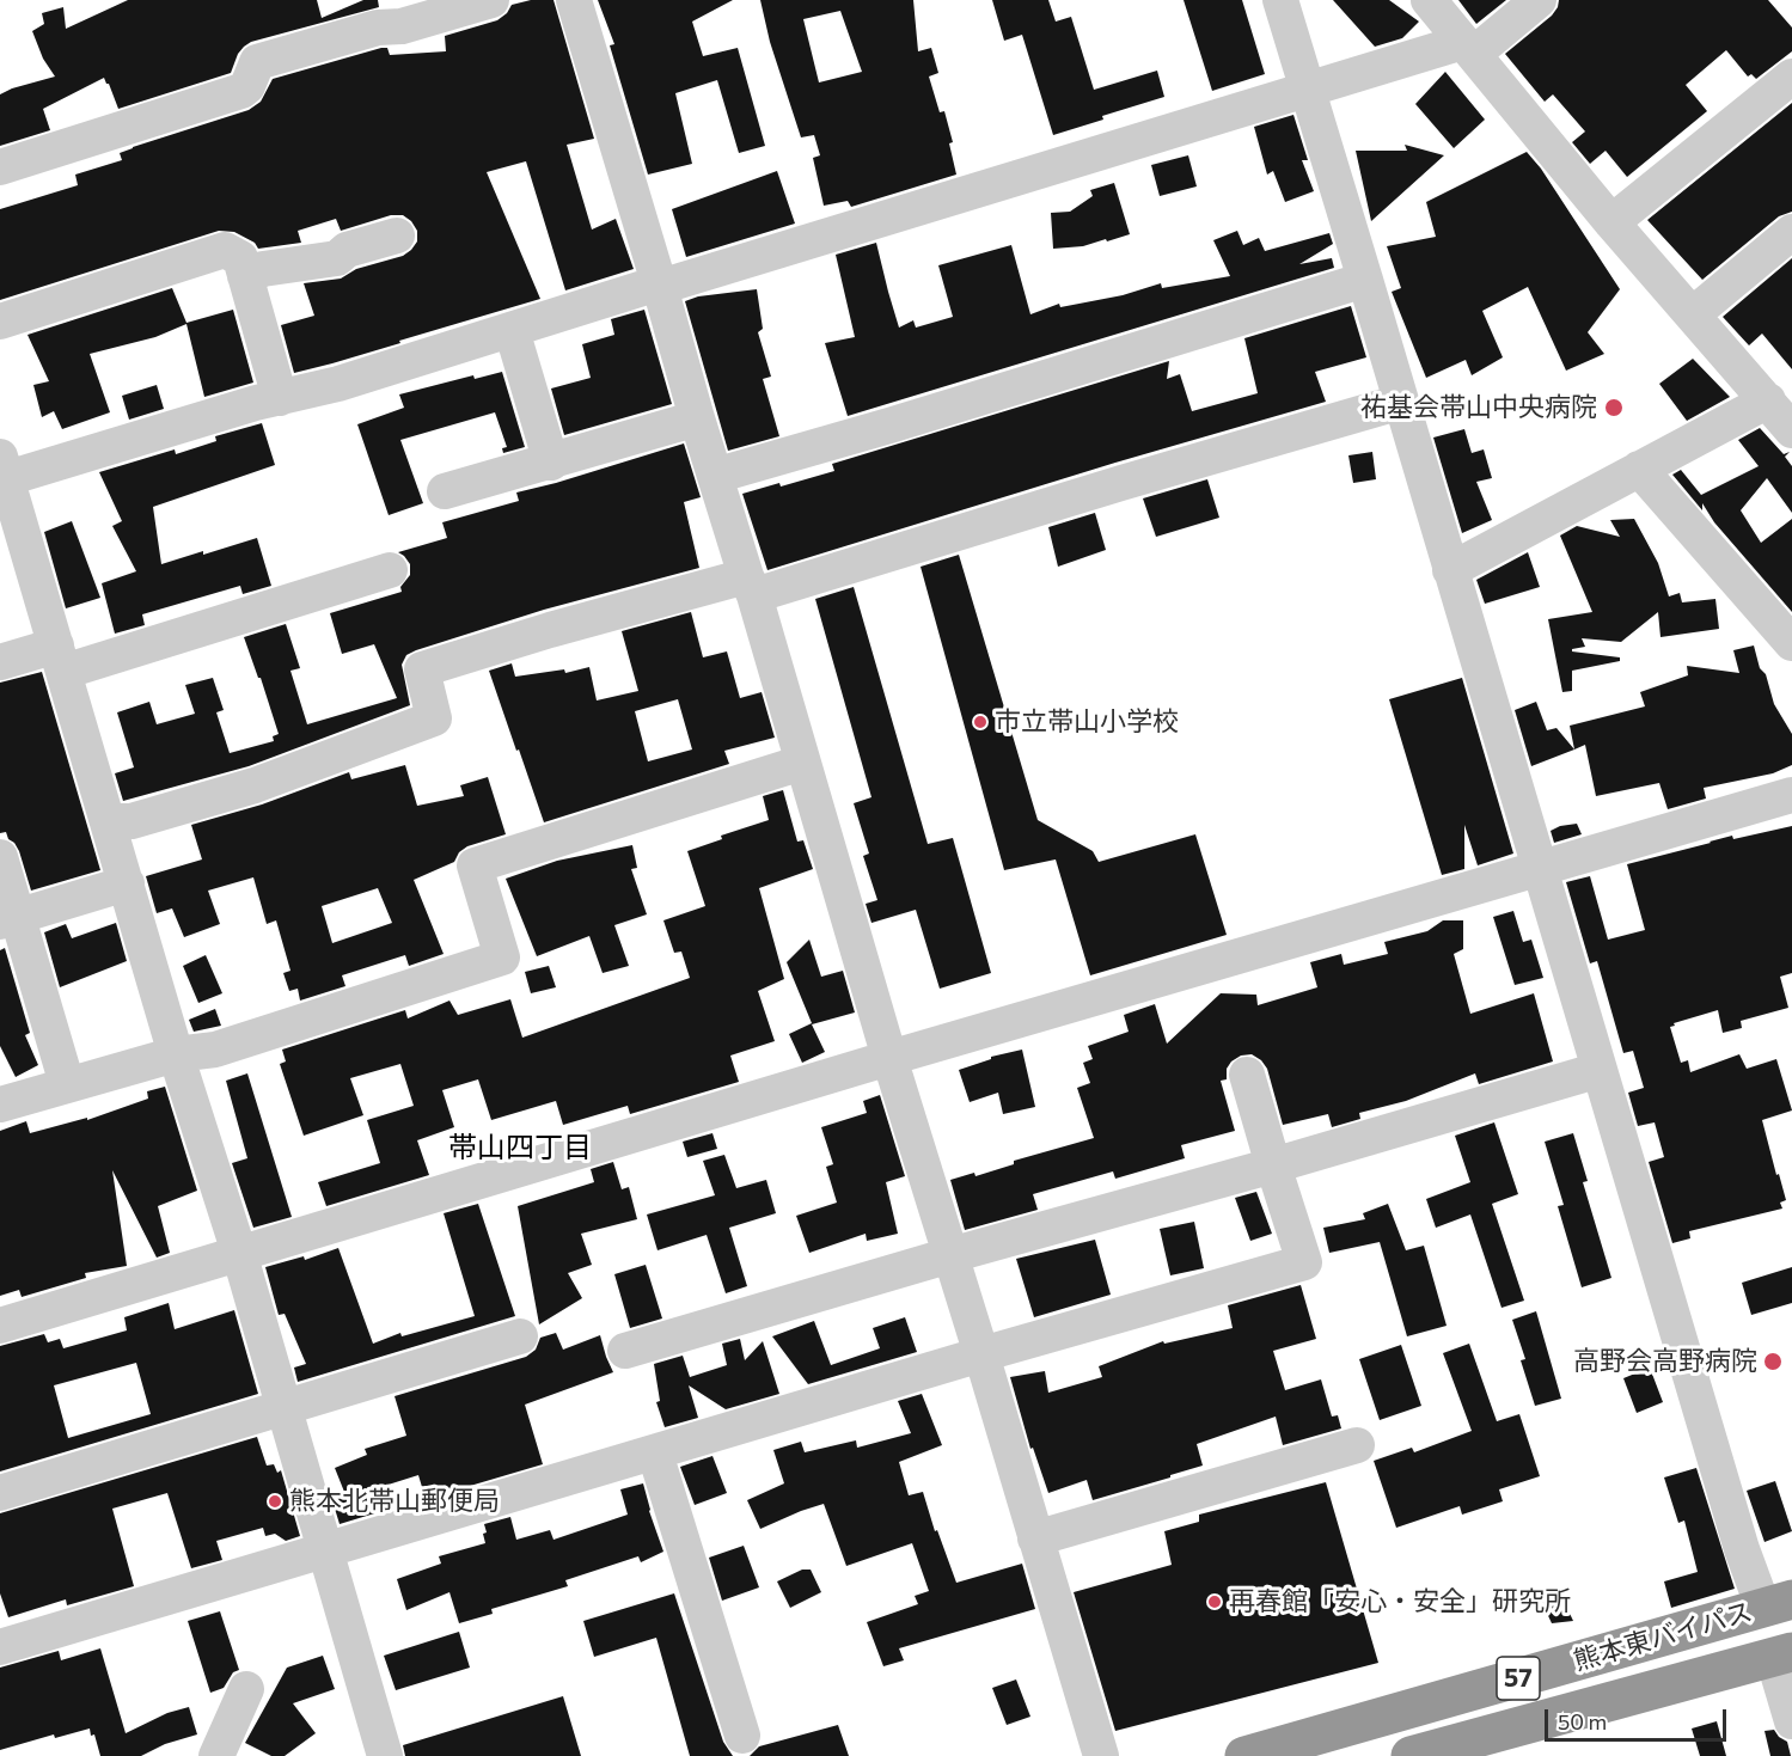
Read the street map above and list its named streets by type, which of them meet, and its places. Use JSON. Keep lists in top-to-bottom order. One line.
{"streets":{"highway":["熊本東バイパス","57"]},"districts":["帯山四丁目"],"places":["祐基会帯山中央病院","市立帯山小学校","高野会高野病院","熊本北帯山郵便局","再春館「安心・安全」研究所"],"scale_bar":"50 m"}
